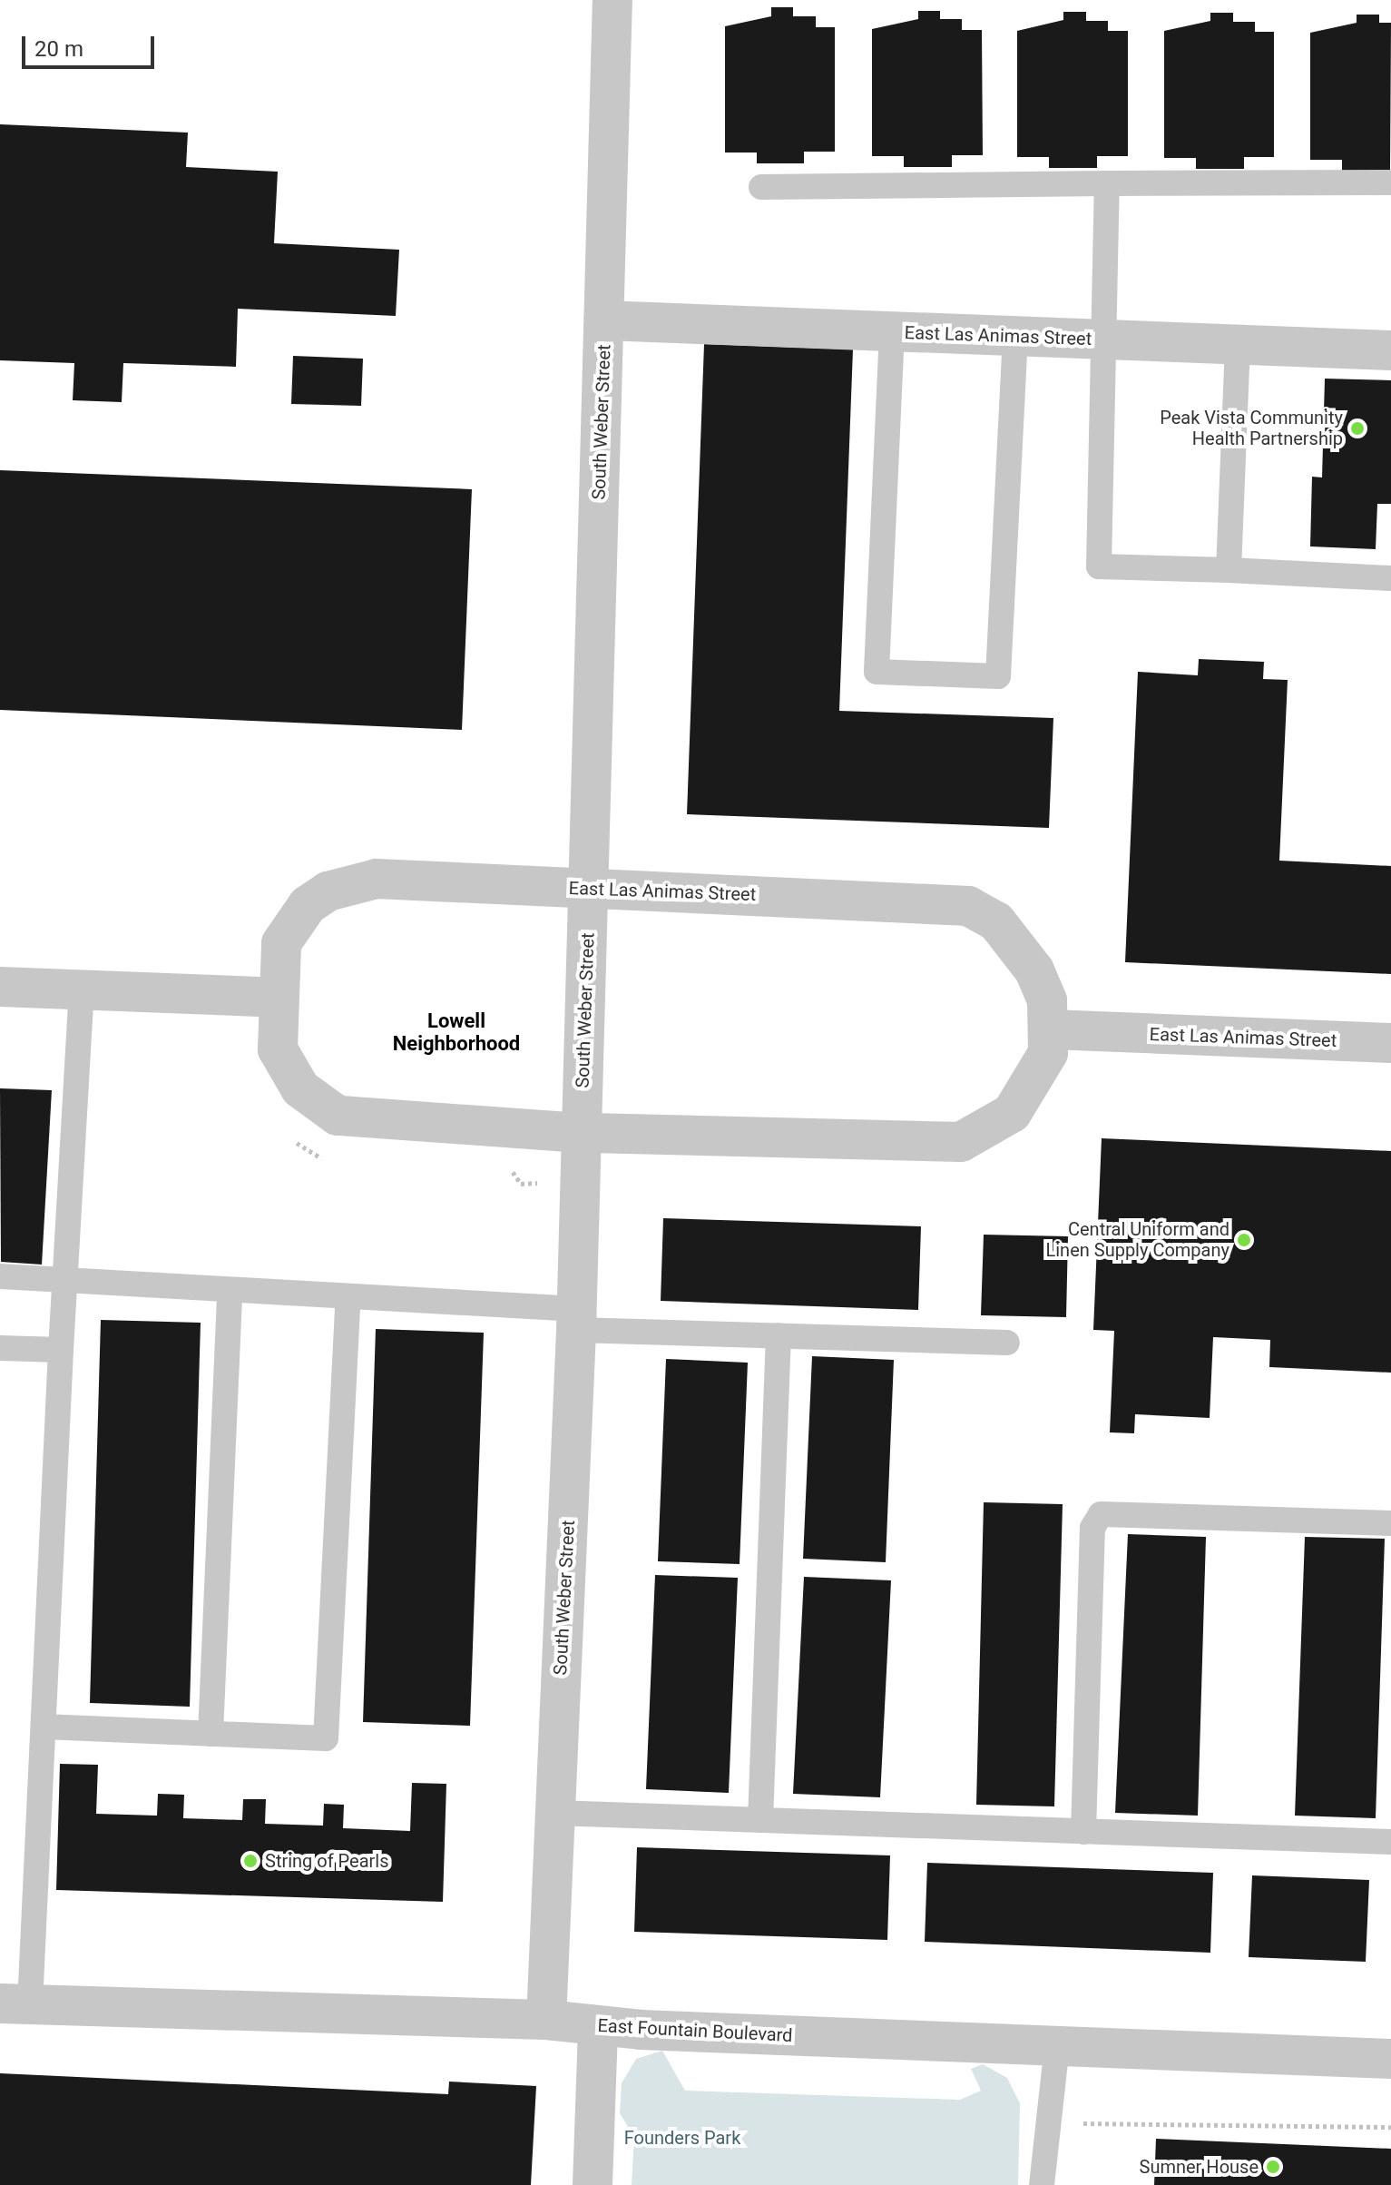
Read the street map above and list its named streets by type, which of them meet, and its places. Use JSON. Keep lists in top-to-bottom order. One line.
{"streets":{"street":["East Las Animas Street","South Weber Street","East Fountain Boulevard"]},"crossings":[["East Las Animas Street","South Weber Street"],["South Weber Street","East Fountain Boulevard"]],"districts":["Lowell Neighborhood"],"parks":["Founders Park"],"places":["Peak Vista Community Health Partnership","Central Uniform and Linen Supply Company","String of Pearls","Sumner House"],"scale_bar":"20 m"}
